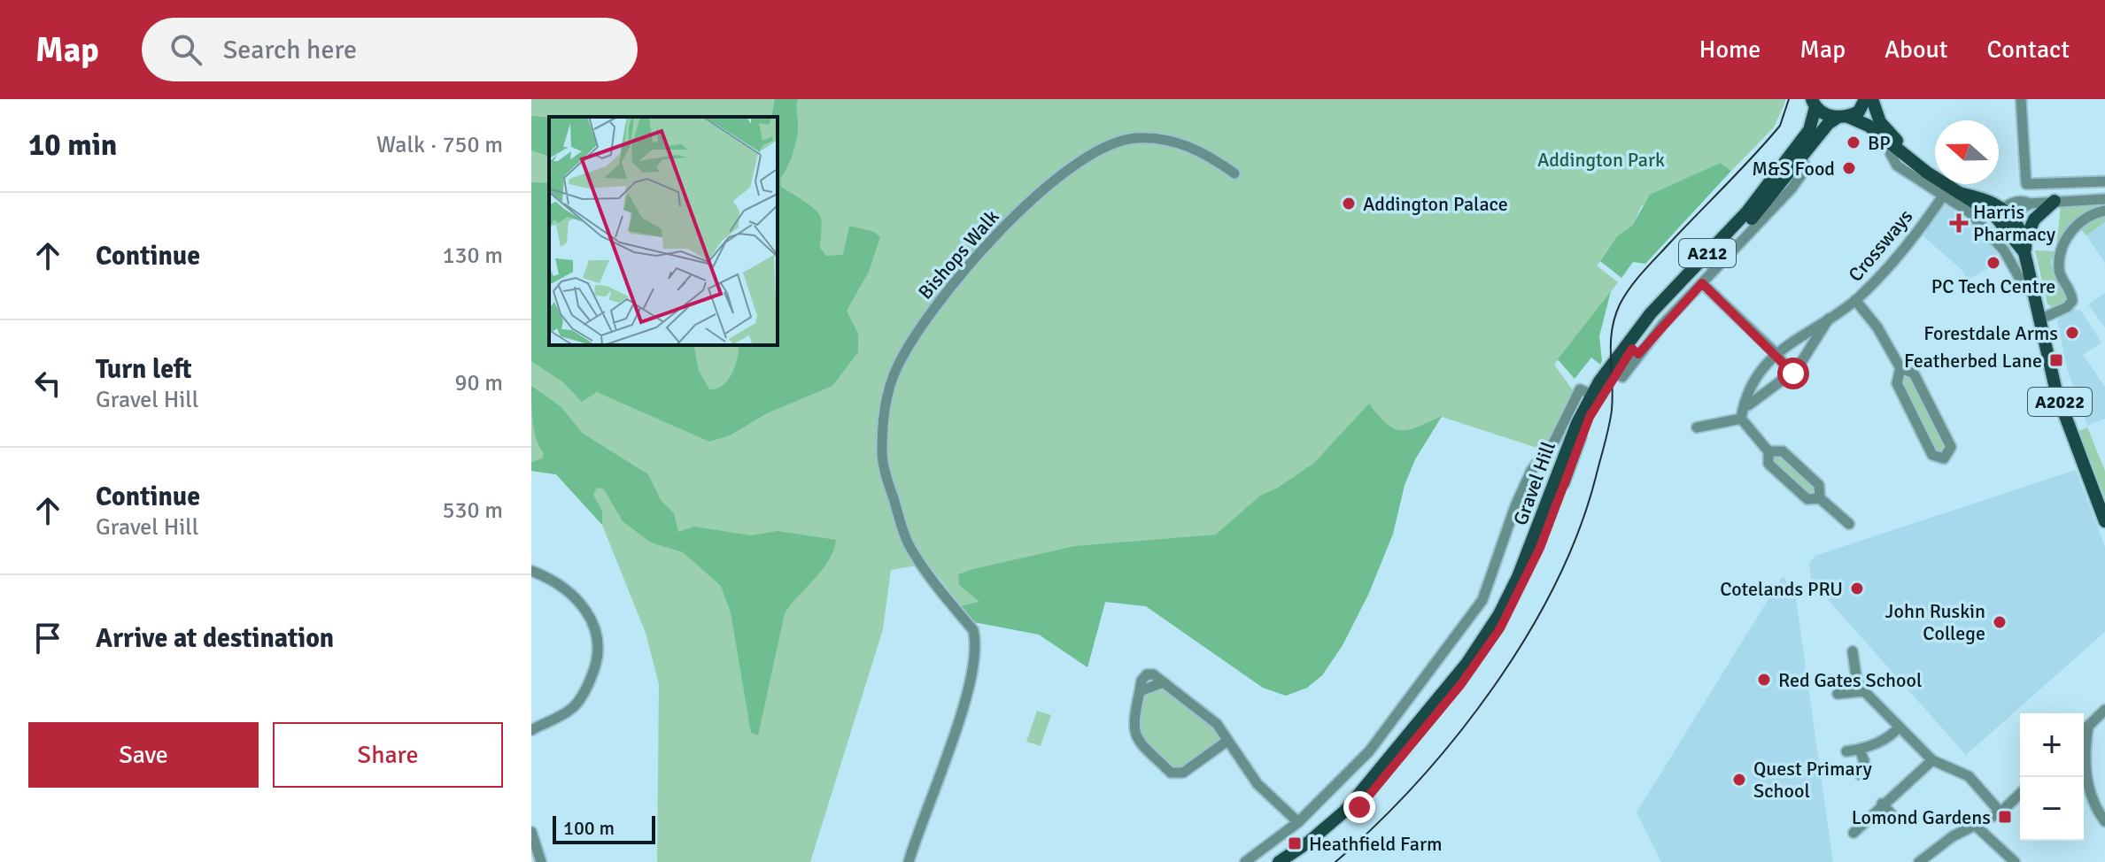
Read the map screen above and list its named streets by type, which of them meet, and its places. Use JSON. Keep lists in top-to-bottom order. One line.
{"streets":{"main road":["A212","A2022","Gravel Hill"],"street":["Crossways","Bishops Walk"]},"parks":["Addington Park"],"places":{"other":["BP","M&S Food","Addington Palace","PC Tech Centre","Forestdale Arms","Cotelands PRU","John Ruskin College","Red Gates School","Quest Primary School"],"health":["Harris Pharmacy"],"transit":["Featherbed Lane","Lomond Gardens","Heathfield Farm"]},"scale_bar":"100 m","north":"left","page":{"header":"Map","search":"Search here","nav":["Home","Map","About","Contact"],"heading":["10 min","Walk · 750 m"],"list":[["Continue","130 m"],["Turn left","Gravel Hill","90 m"],["Continue","Gravel Hill","530 m"],"Arrive at destination"],"buttons":["Save","Share"],"map_buttons":["+","−"],"scale":"100 m"}}
